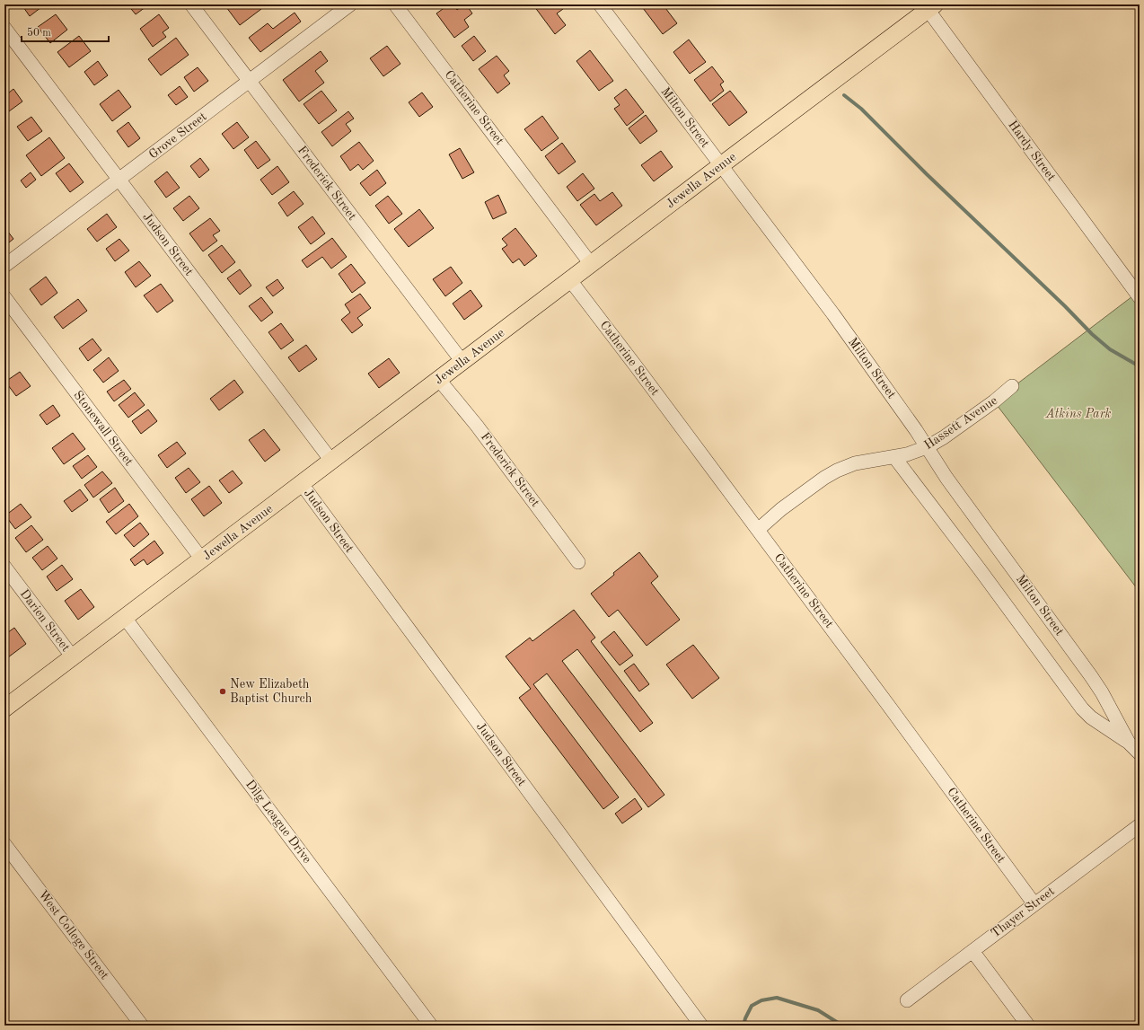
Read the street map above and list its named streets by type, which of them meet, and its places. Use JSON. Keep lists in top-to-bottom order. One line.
{"streets":{"main road":["Jewella Avenue"],"street":["Catherine Street","Milton Street","Grove Street","Hardy Street","Frederick Street","Judson Street","Hassett Avenue","Stonewall Street","Darien Street","Dilg League Drive","Thayer Street","West College Street"]},"crossings":[["Catherine Street","Jewella Avenue"],["Catherine Street","Hassett Avenue"],["Catherine Street","Thayer Street"],["Milton Street","Jewella Avenue"],["Milton Street","Hassett Avenue"],["Grove Street","Frederick Street"],["Grove Street","Judson Street"],["Hardy Street","Jewella Avenue"],["Jewella Avenue","Frederick Street"],["Jewella Avenue","Judson Street"],["Jewella Avenue","Stonewall Street"],["Jewella Avenue","Darien Street"],["Jewella Avenue","Dilg League Drive"]],"parks":["Atkins Park"],"places":["New Elizabeth Baptist Church"],"scale_bar":"50 m"}
